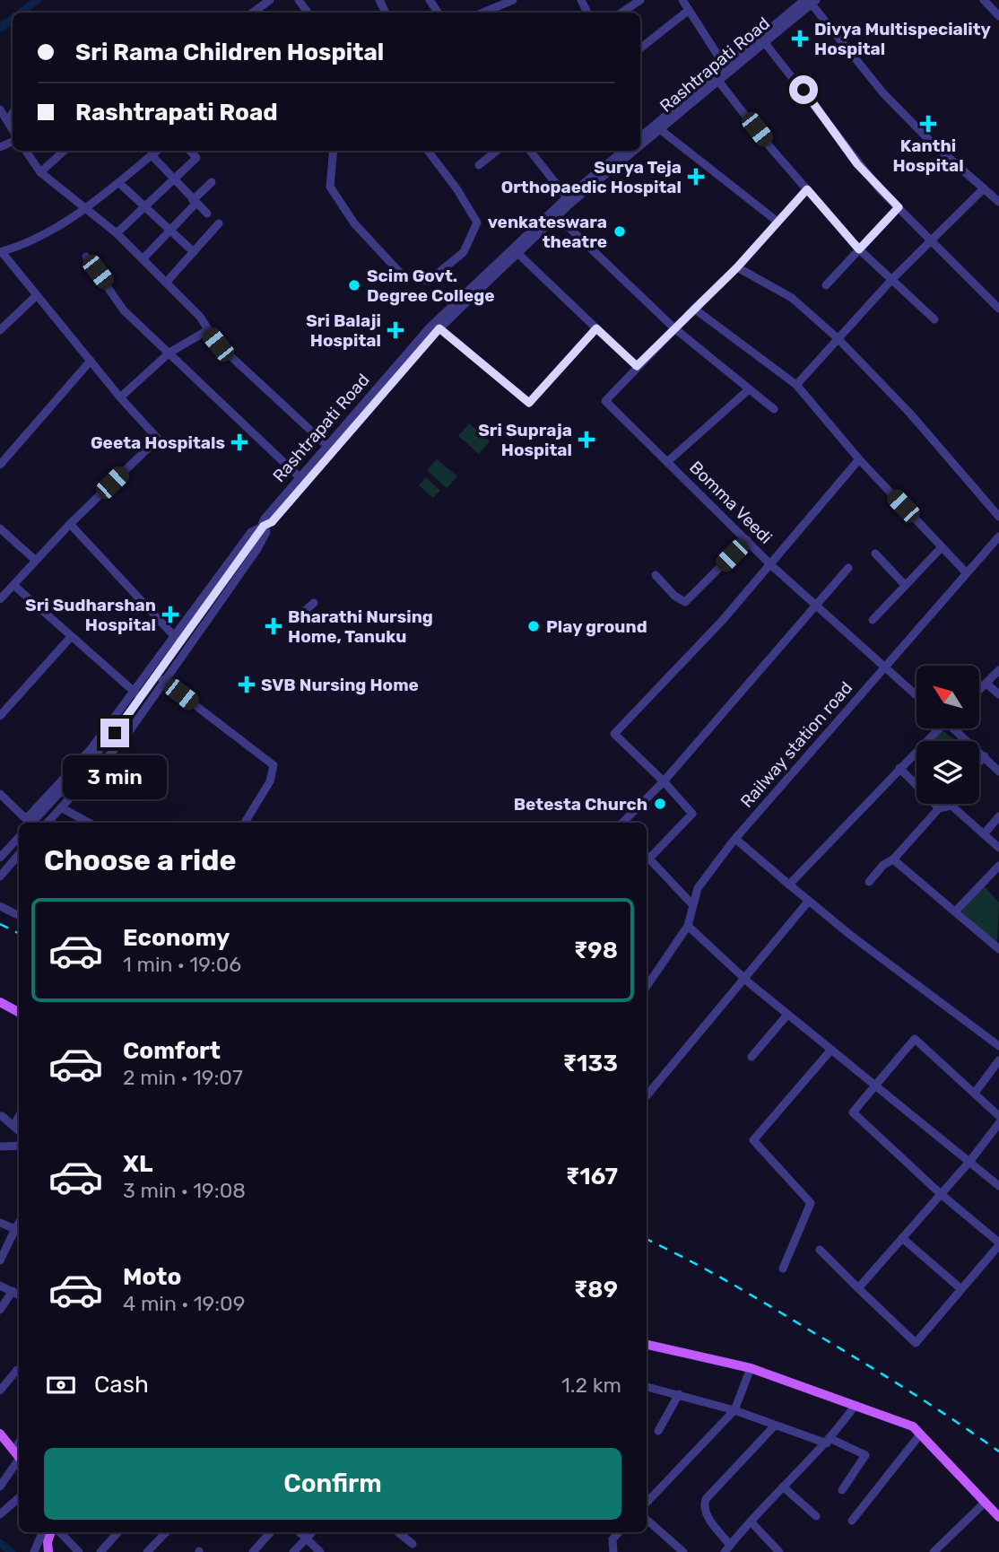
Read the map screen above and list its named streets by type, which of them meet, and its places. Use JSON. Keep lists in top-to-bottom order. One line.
{"streets":{"street":["Rashtrapati Road","Bomma Veedi","Railway station road"]},"places":{"health":["Divya Multispeciality Hospital","Kanthi Hospital","Surya Teja Orthopaedic Hospital","Sri Balaji Hospital","Sri Supraja Hospital","Geeta Hospitals","Sri Sudharshan Hospital","Bharathi Nursing Home, Tanuku","SVB Nursing Home"],"other":["venkateswara theatre","Scim Govt. Degree College","Play ground","Betesta Church"]},"north":"top left","page":{"banner":["Sri Rama Children Hospital","Rashtrapati Road"],"bubble":"3 min","heading":"Choose a ride","list":[{"name":"Economy","note":"1 min · 19:06","value":"₹98"},{"name":"Comfort","note":"2 min · 19:07","value":"₹133"},{"name":"XL","note":"3 min · 19:08","value":"₹167"},{"name":"Moto","note":"4 min · 19:09","value":"₹89"}],"pay":["Cash","1.2 km"],"buttons":"Confirm"}}
